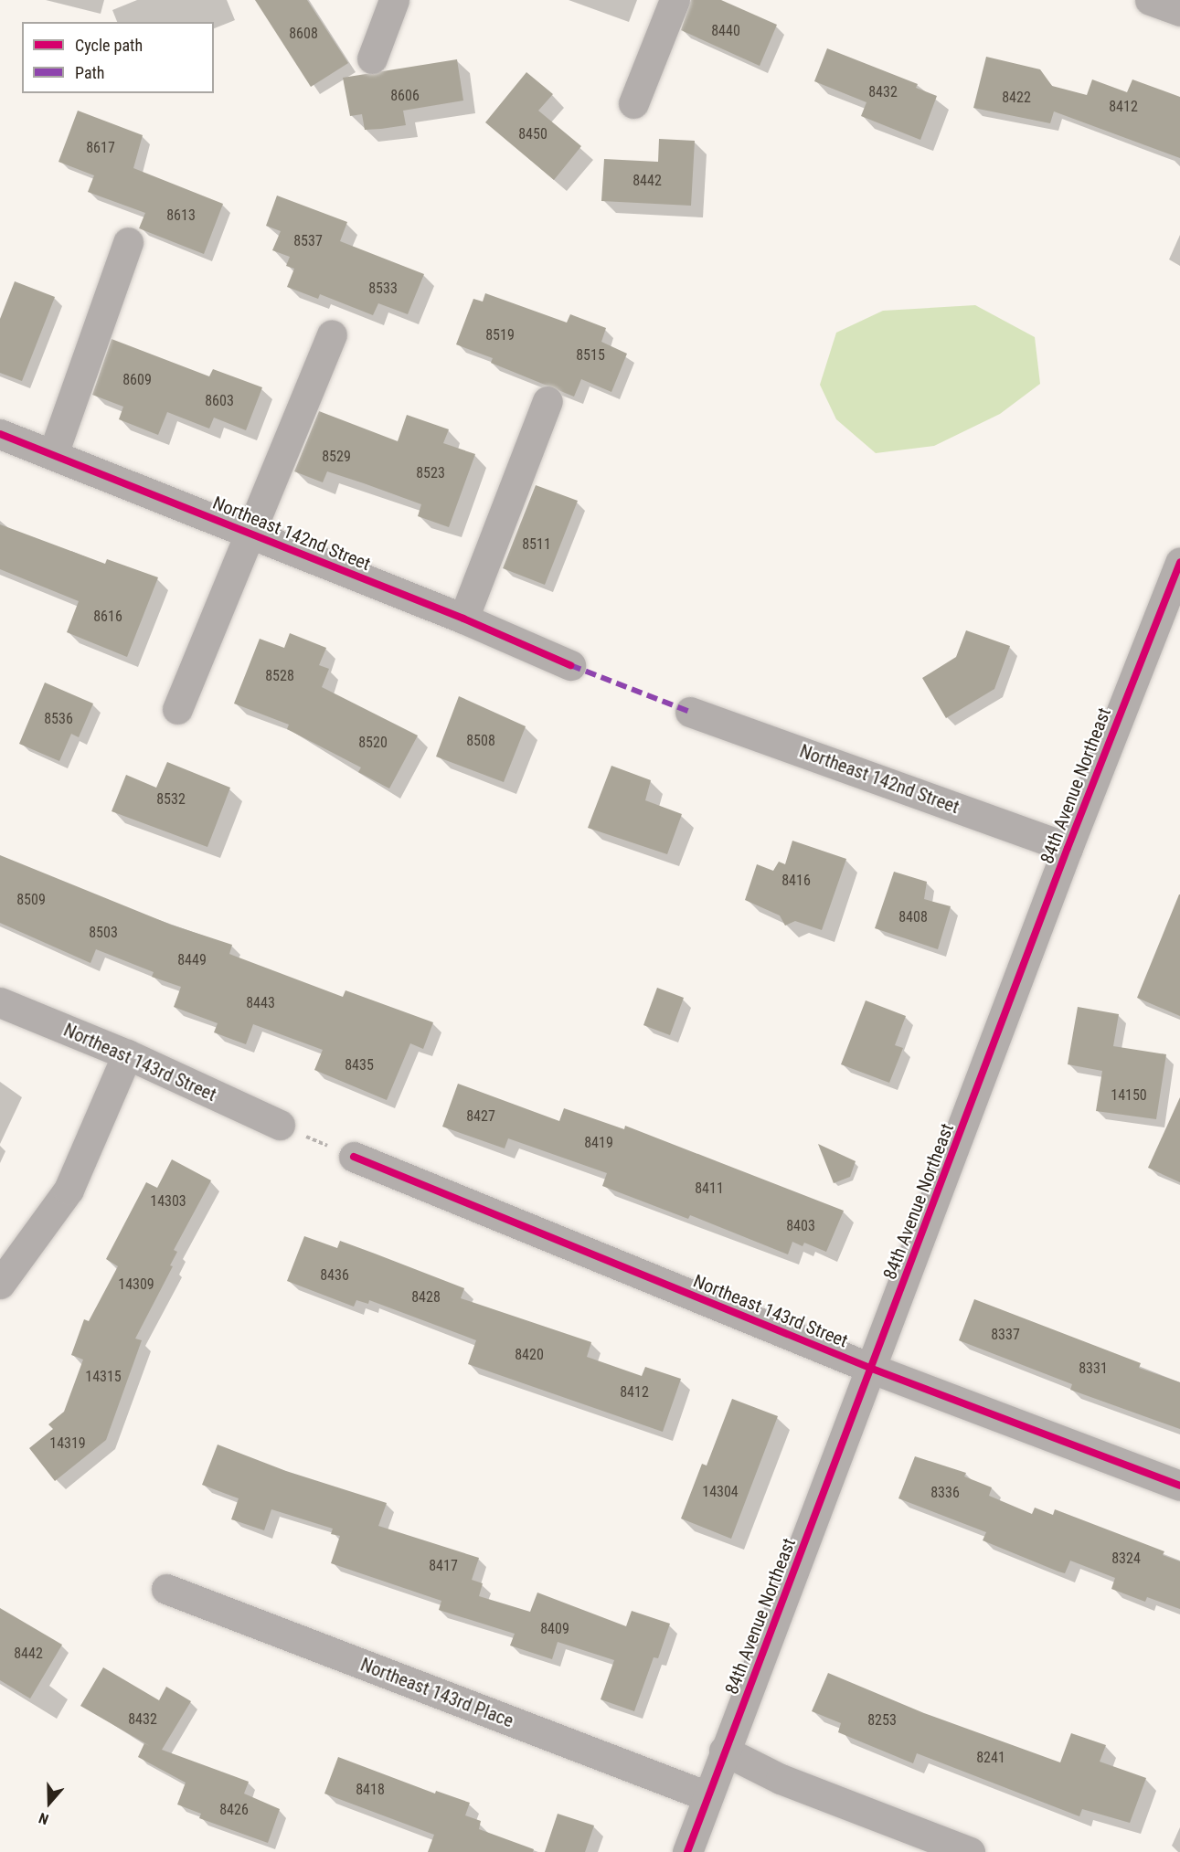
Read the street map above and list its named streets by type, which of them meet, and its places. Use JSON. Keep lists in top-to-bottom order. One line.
{"streets":{"street":["Northeast 142nd Street","84th Avenue Northeast","Northeast 143rd Street","Northeast 143rd Place"]},"crossings":[["Northeast 142nd Street","84th Avenue Northeast"],["84th Avenue Northeast","Northeast 143rd Street"],["84th Avenue Northeast","Northeast 143rd Place"]],"house_numbers":["8440","8608","8432","8606","8422","8412","8450","8617","8442","8613","8537","8533","8519","8515","8609","8603","8529","8523","8511","8616","8528","8536","8508","8520","8532","8416","8509","8408","8503","8449","8443","8435","14150","8427","8419","8411","14303","8403","8436","14309","8428","8337","8420","8331","14315","8412","14319","14304","8336","8324","8417","8409","8442","8432","8253","8241","8418","8426"],"legend":["Cycle path","Path"],"north":"bottom"}
